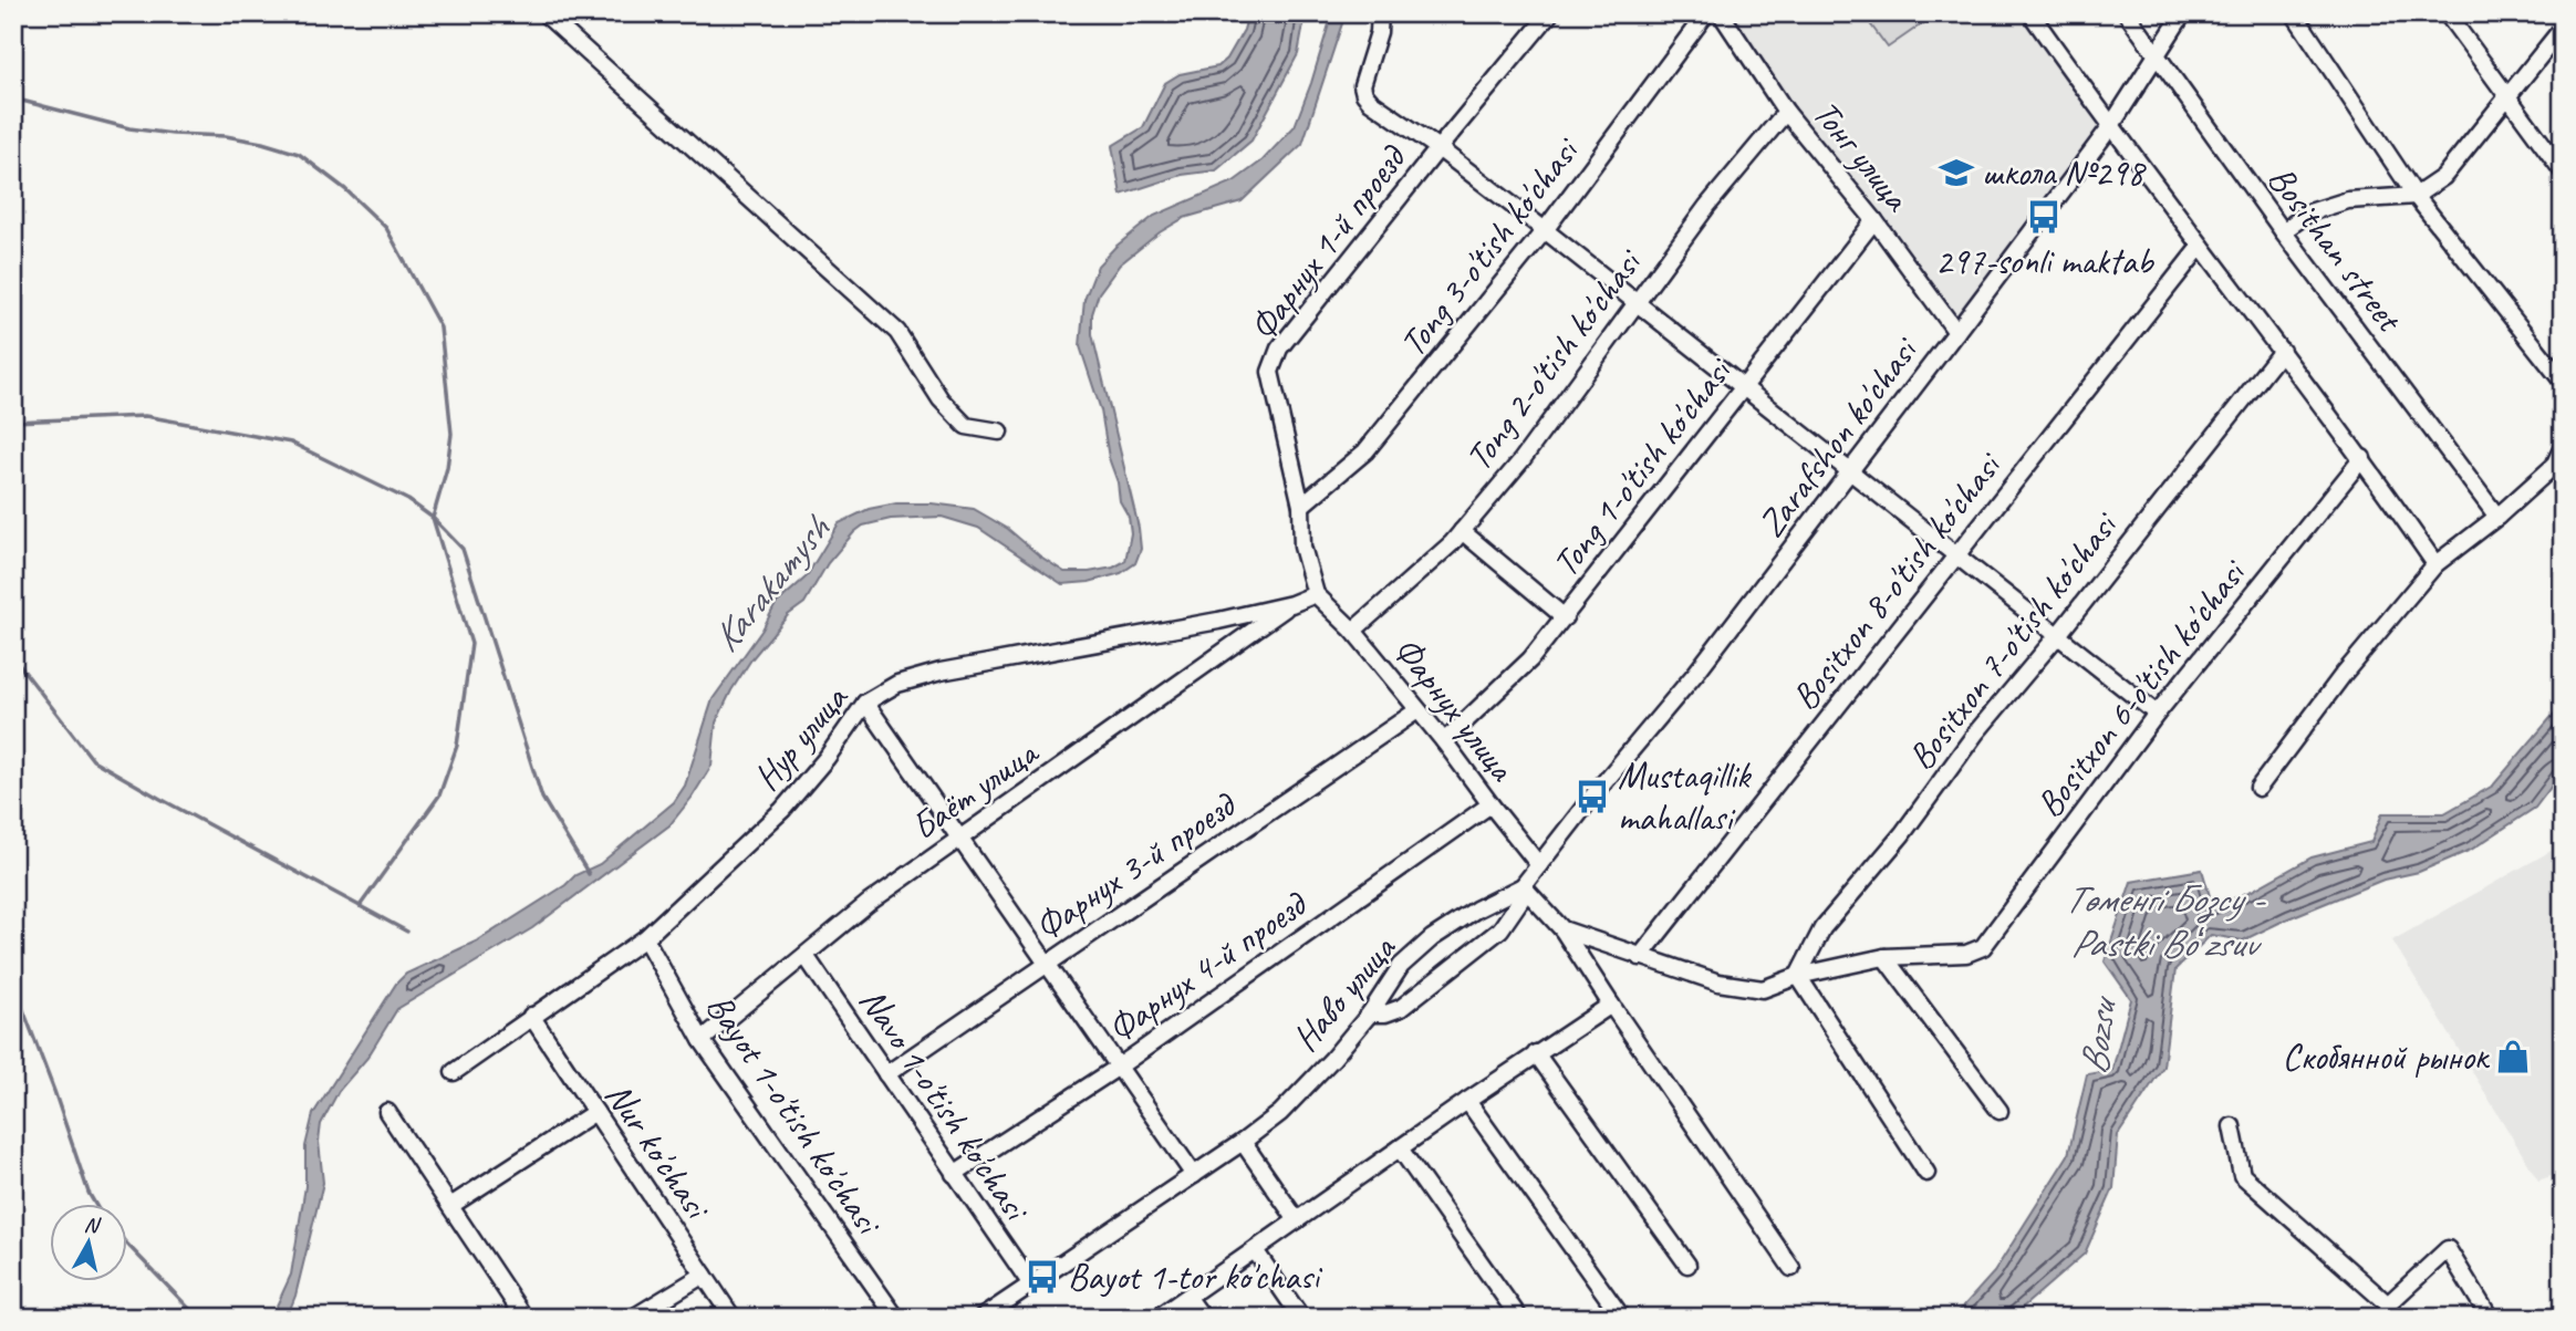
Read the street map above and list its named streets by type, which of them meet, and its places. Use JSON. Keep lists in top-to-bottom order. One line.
{"streets":{"street":["Тонг улица","Фарнух 1-й проезд","Tong 3-o'tish ko'chasi","Bosithan street","Tong 2-o'tish ko'chasi","Zarafshon ko'chasi","Tong 1-o'tish ko'chasi","Bositxon 8-o'tish ko'chasi","Bositxon 7-o'tish ko'chasi","Bositxon 6-o'tish ko'chasi","Фарнух улица","Нур улица","Баёт улица","Фарнух 3-й проезд","Фарнух 4-й проезд","Наво улица","Navo 1-o'tish ko'chasi","Bayot 1-o'tish ko'chasi","Nur ko'chasi"]},"crossings":[["Тонг улица","Tong 2-o'tish ko'chasi"],["Тонг улица","Zarafshon ko'chasi"],["Тонг улица","Tong 1-o'tish ko'chasi"],["Фарнух 1-й проезд","Tong 3-o'tish ko'chasi"],["Фарнух 1-й проезд","Фарнух улица"],["Фарнух 1-й проезд","Нур улица"],["Bosithan street","Zarafshon ko'chasi"],["Tong 2-o'tish ko'chasi","Фарнух улица"],["Zarafshon ko'chasi","Фарнух улица"],["Zarafshon ko'chasi","Наво улица"],["Tong 1-o'tish ko'chasi","Фарнух улица"],["Фарнух улица","Нур улица"],["Фарнух улица","Фарнух 3-й проезд"],["Фарнух улица","Фарнух 4-й проезд"],["Нур улица","Баёт улица"],["Нур улица","Bayot 1-o'tish ko'chasi"],["Нур улица","Nur ko'chasi"],["Баёт улица","Navo 1-o'tish ko'chasi"],["Баёт улица","Bayot 1-o'tish ko'chasi"],["Фарнух 3-й проезд","Navo 1-o'tish ko'chasi"],["Фарнух 4-й проезд","Navo 1-o'tish ko'chasi"],["Наво улица","Navo 1-o'tish ko'chasi"]],"water":["Karakamysh","Төменгі Бозсу - Pastki Boʻzsuv","Bozsu"],"places":{"school or university":["школа №298"],"bus stop":["297-sonli maktab","Mustaqillik mahallasi","Bayot 1-tor ko'chasi"],"shop":["Скобянной рынок"]},"north":"top"}
